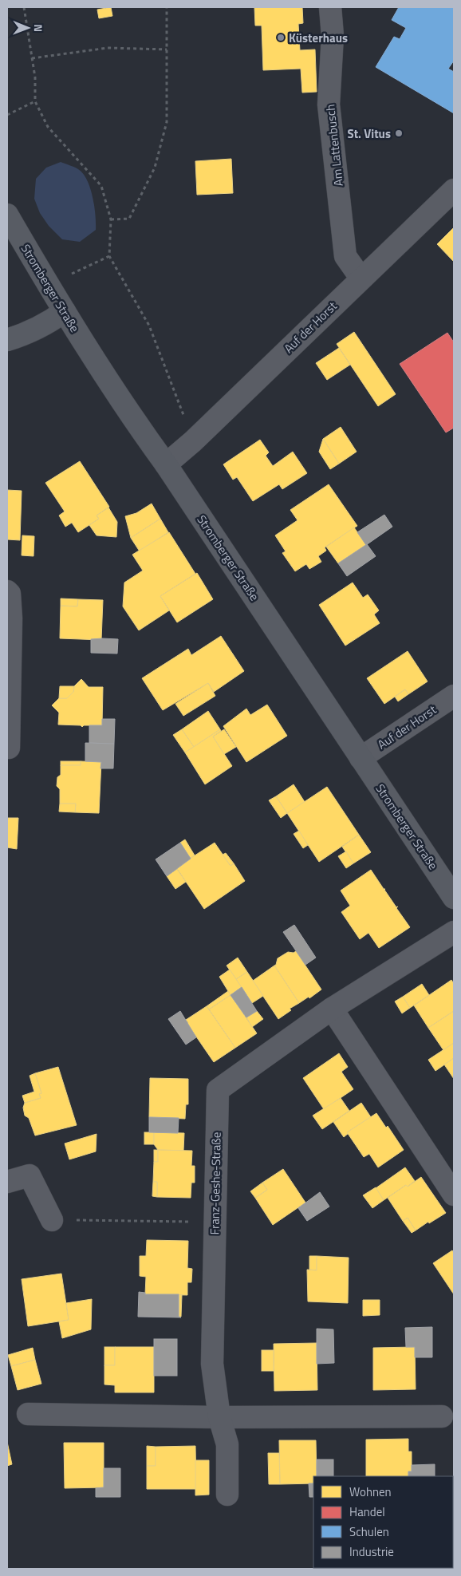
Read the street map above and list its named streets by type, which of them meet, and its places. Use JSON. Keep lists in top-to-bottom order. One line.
{"streets":{"main road":["Stromberger Straße"],"street":["Am Lattenbusch","Auf der Horst","Franz-Geshe-Straße"]},"crossings":[["Am Lattenbusch","Auf der Horst"],["Stromberger Straße","Auf der Horst"]],"places":["Küsterhaus","St. Vitus"],"legend":["Wohnen","Handel","Schulen","Industrie"],"north":"right"}
